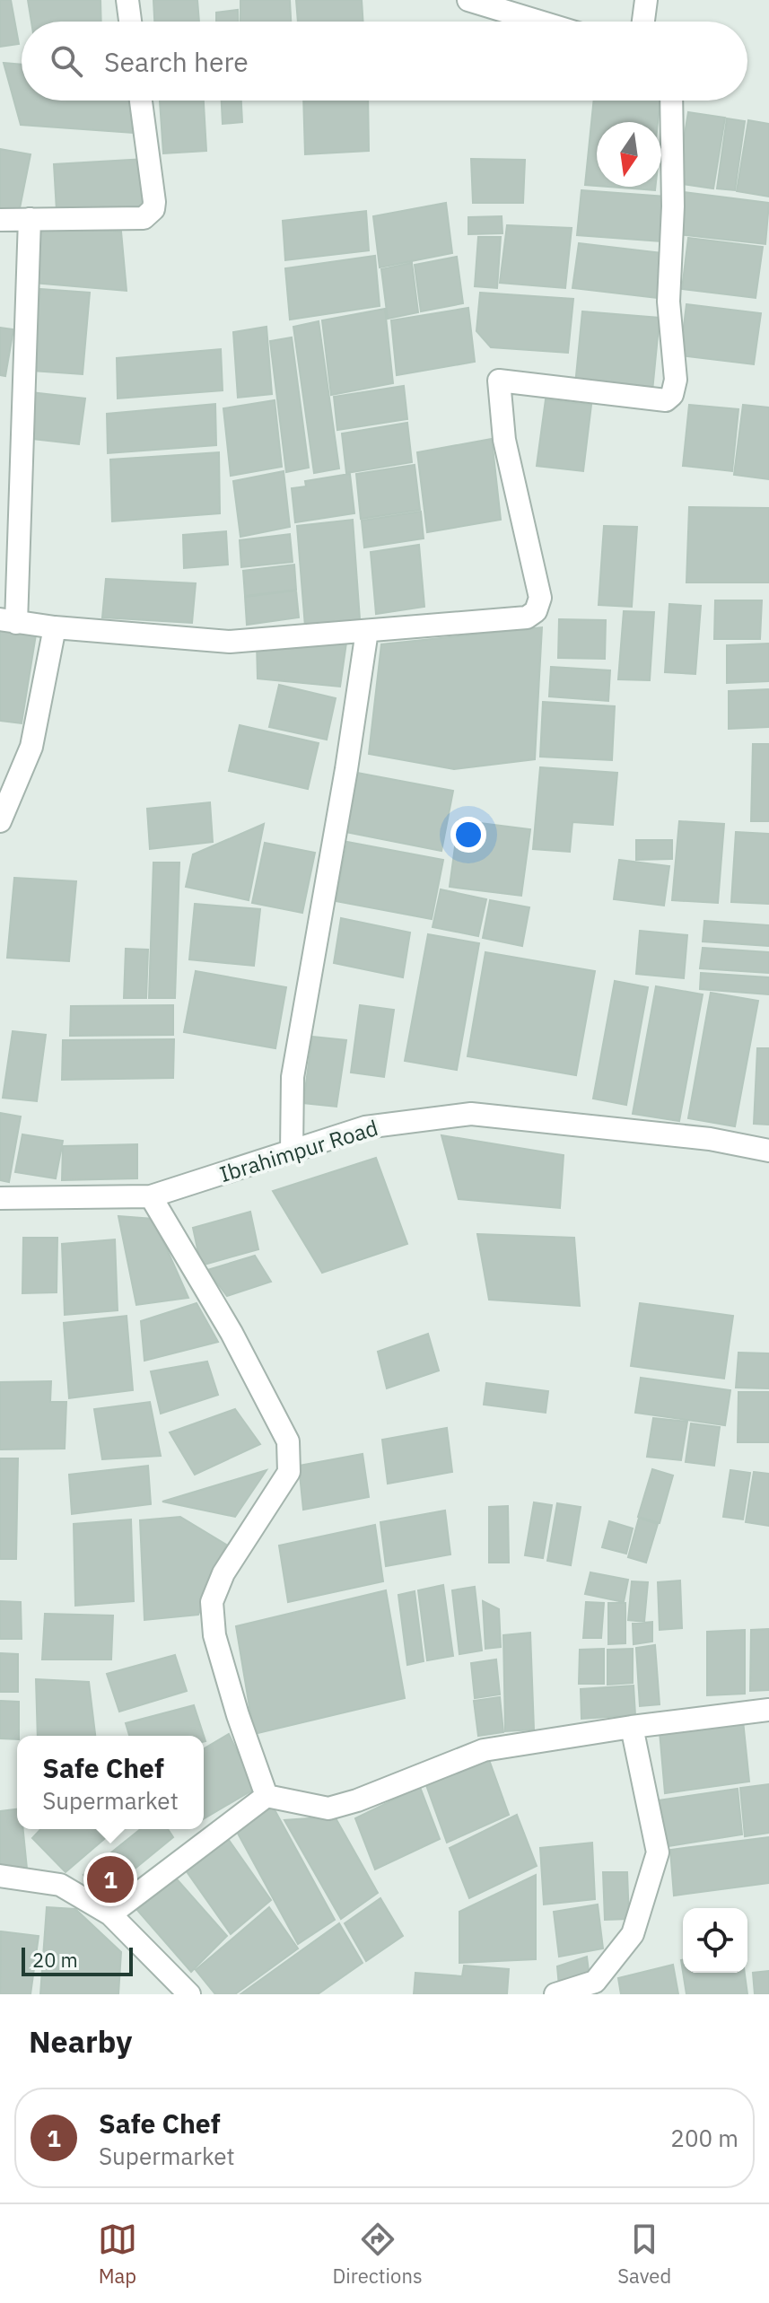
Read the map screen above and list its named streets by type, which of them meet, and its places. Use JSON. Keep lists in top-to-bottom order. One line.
{"streets":{"street":["Ibrahimpur Road"]},"scale_bar":"20 m","north":"bottom","page":{"search":"Search here","popup":["Safe Chef","Supermarket"],"pins":"1","scale":"20 m","heading":"Nearby","list":[{"mark":"1","name":"Safe Chef","note":"Supermarket","value":"200 m"}],"nav":["Map","Directions","Saved"]}}
